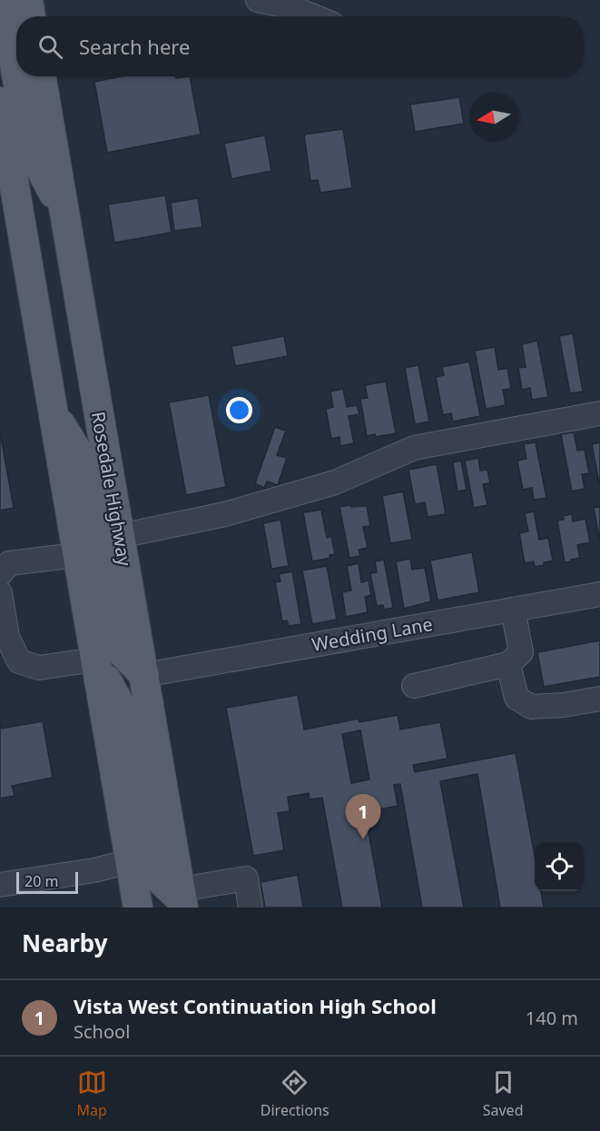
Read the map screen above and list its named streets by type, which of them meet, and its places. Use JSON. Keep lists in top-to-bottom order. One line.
{"streets":{"main road":["Rosedale Highway"],"street":["Wedding Lane"]},"crossings":[["Rosedale Highway","Wedding Lane"]],"scale_bar":"20 m","north":"left","page":{"search":"Search here","pins":"1","scale":"20 m","heading":"Nearby","list":[{"mark":"1","name":"Vista West Continuation High School","note":"School","value":"140 m"}],"nav":["Map","Directions","Saved"]}}
